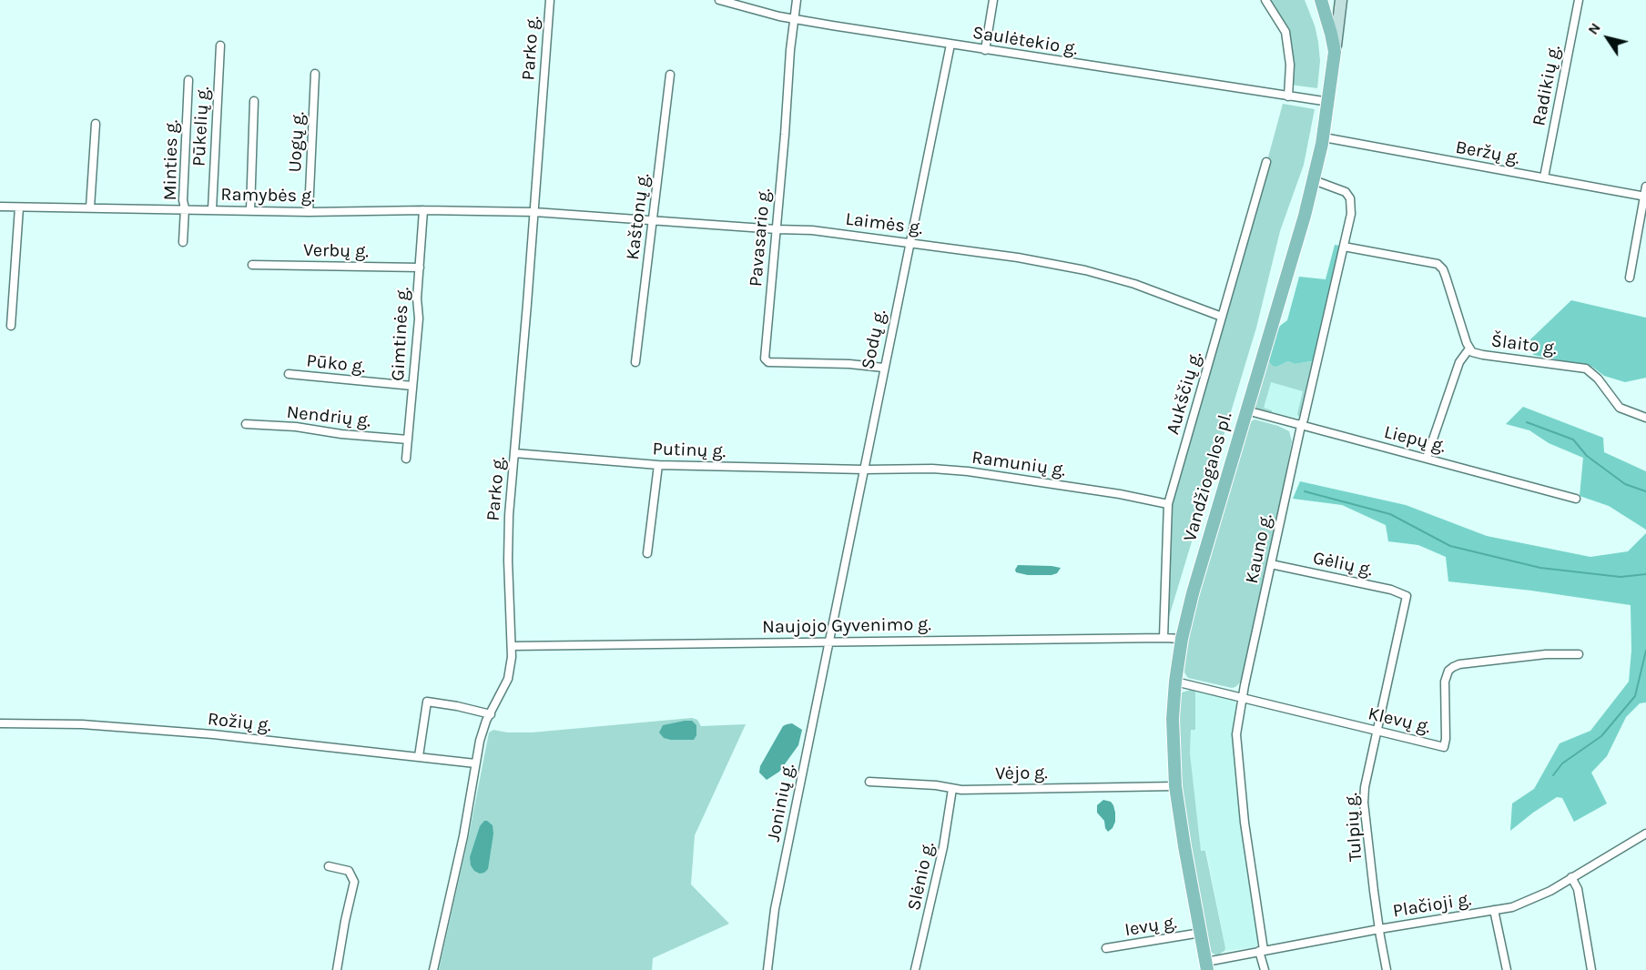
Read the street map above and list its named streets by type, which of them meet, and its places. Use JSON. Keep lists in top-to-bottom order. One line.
{"streets":{"main road":["Vandžiogalos pl."],"street":["Saulėtekio g.","Parko g.","Radikių g.","Pūkelių g.","Uogų g.","Beržų g.","Minties g.","Ramybės g.","Kaštonų g.","Laimės g.","Pavasario g.","Verbų g.","Gimtinės g.","Sodų g.","Šlaito g.","Pūko g.","Aukščių g.","Nendrių g.","Liepų g.","Putinų g.","Ramunių g.","Kauno g.","Gėlių g.","Naujojo Gyvenimo g.","Klevų g.","Rožių g.","Vėjo g.","Joninių g.","Tulpių g.","Slėnio g.","Plačioji g.","Ievų g."]},"crossings":[["Saulėtekio g.","Pavasario g."],["Saulėtekio g.","Sodų g."],["Saulėtekio g.","Vandžiogalos pl."],["Parko g.","Ramybės g."],["Parko g.","Laimės g."],["Parko g.","Putinų g."],["Parko g.","Naujojo Gyvenimo g."],["Parko g.","Rožių g."],["Radikių g.","Beržų g."],["Pūkelių g.","Ramybės g."],["Uogų g.","Ramybės g."],["Beržų g.","Vandžiogalos pl."],["Minties g.","Ramybės g."],["Ramybės g.","Laimės g."],["Ramybės g.","Gimtinės g."],["Kaštonų g.","Laimės g."],["Laimės g.","Pavasario g."],["Laimės g.","Sodų g."],["Laimės g.","Aukščių g."],["Pavasario g.","Sodų g."],["Verbų g.","Gimtinės g."],["Gimtinės g.","Pūko g."],["Gimtinės g.","Nendrių g."],["Sodų g.","Putinų g."],["Sodų g.","Ramunių g."],["Sodų g.","Naujojo Gyvenimo g."],["Sodų g.","Joninių g."],["Šlaito g.","Kauno g."],["Aukščių g.","Ramunių g."],["Aukščių g.","Naujojo Gyvenimo g."],["Liepų g.","Vandžiogalos pl."],["Liepų g.","Kauno g."],["Putinų g.","Ramunių g."],["Vandžiogalos pl.","Kauno g."],["Vandžiogalos pl.","Naujojo Gyvenimo g."],["Vandžiogalos pl.","Klevų g."],["Vandžiogalos pl.","Vėjo g."],["Vandžiogalos pl.","Plačioji g."],["Vandžiogalos pl.","Ievų g."],["Kauno g.","Gėlių g."],["Kauno g.","Klevų g."],["Kauno g.","Plačioji g."],["Gėlių g.","Tulpių g."],["Naujojo Gyvenimo g.","Joninių g."],["Klevų g.","Tulpių g."],["Vėjo g.","Slėnio g."],["Tulpių g.","Plačioji g."]],"north":"top left"}
